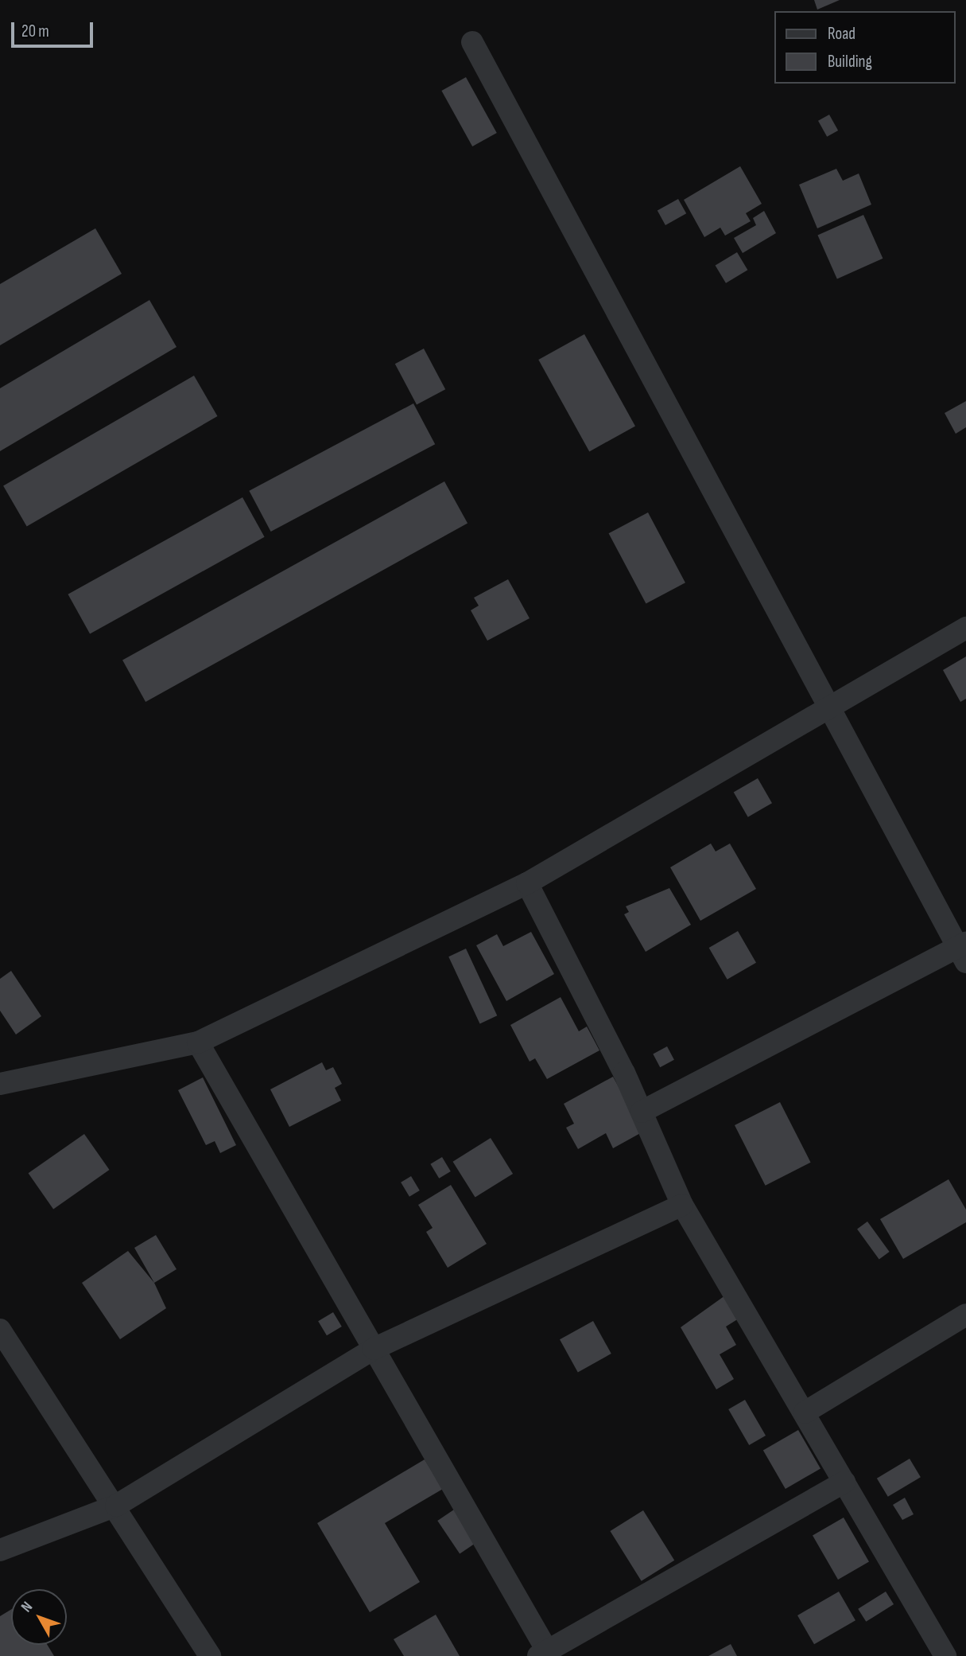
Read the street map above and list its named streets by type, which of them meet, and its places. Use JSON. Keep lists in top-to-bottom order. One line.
{"legend":["Road","Building"],"scale_bar":"20 m","north":"top left"}
